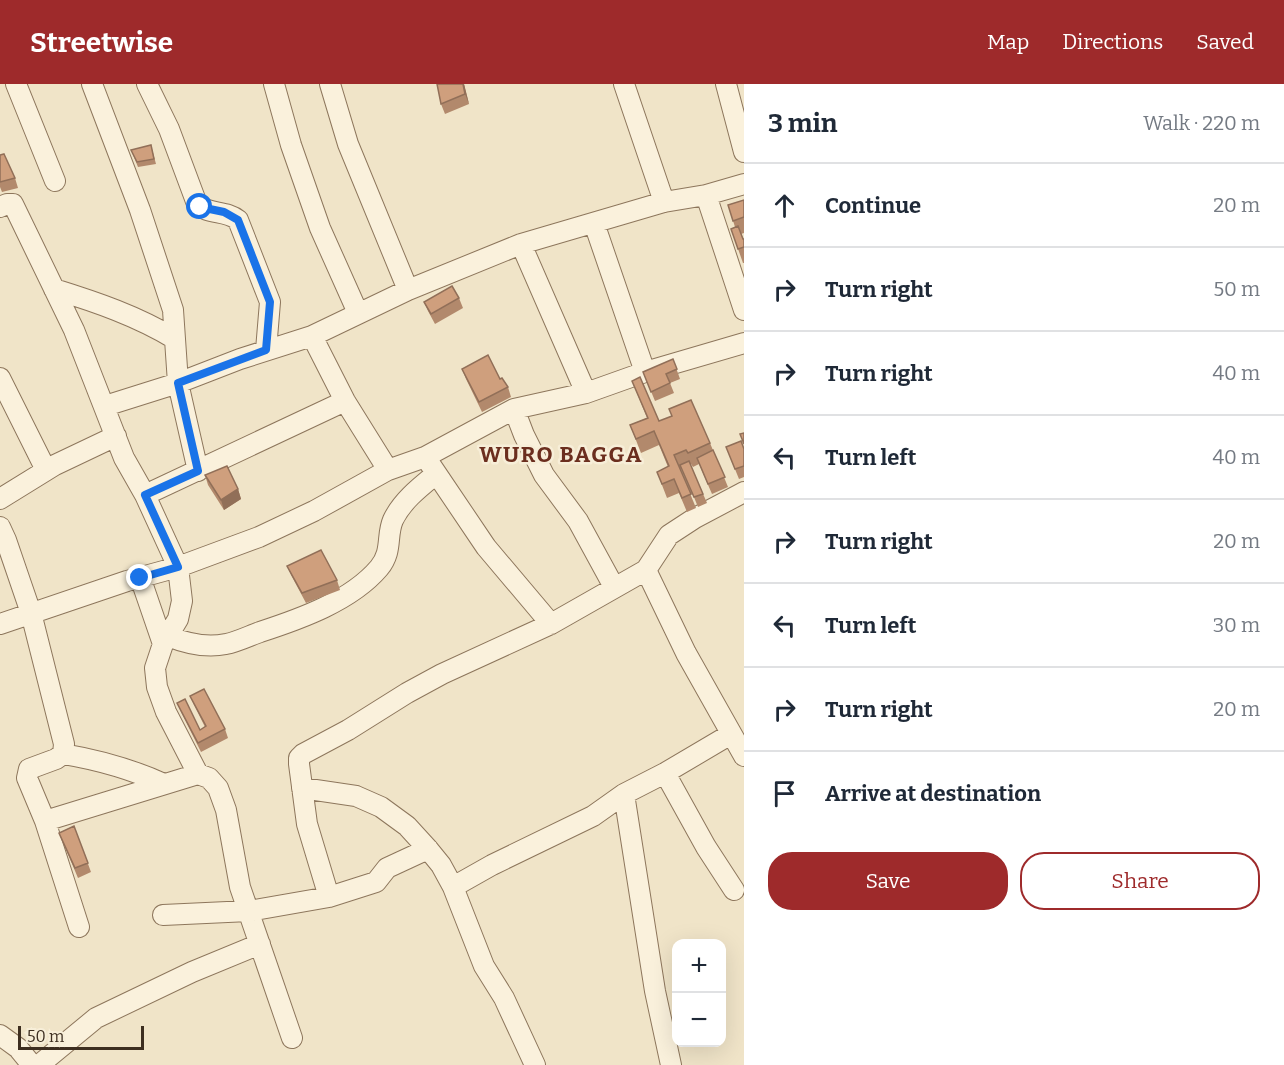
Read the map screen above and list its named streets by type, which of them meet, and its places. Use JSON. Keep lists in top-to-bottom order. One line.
{"districts":["WURO BAGGA"],"scale_bar":"50 m","page":{"header":"Streetwise","nav":["Map","Directions","Saved"],"heading":["3 min","Walk · 220 m"],"list":[["Continue","20 m"],["Turn right","50 m"],["Turn right","40 m"],["Turn left","40 m"],["Turn right","20 m"],["Turn left","30 m"],["Turn right","20 m"],"Arrive at destination"],"buttons":["Save","Share"],"map_buttons":["+","−"],"scale":"50 m"}}
